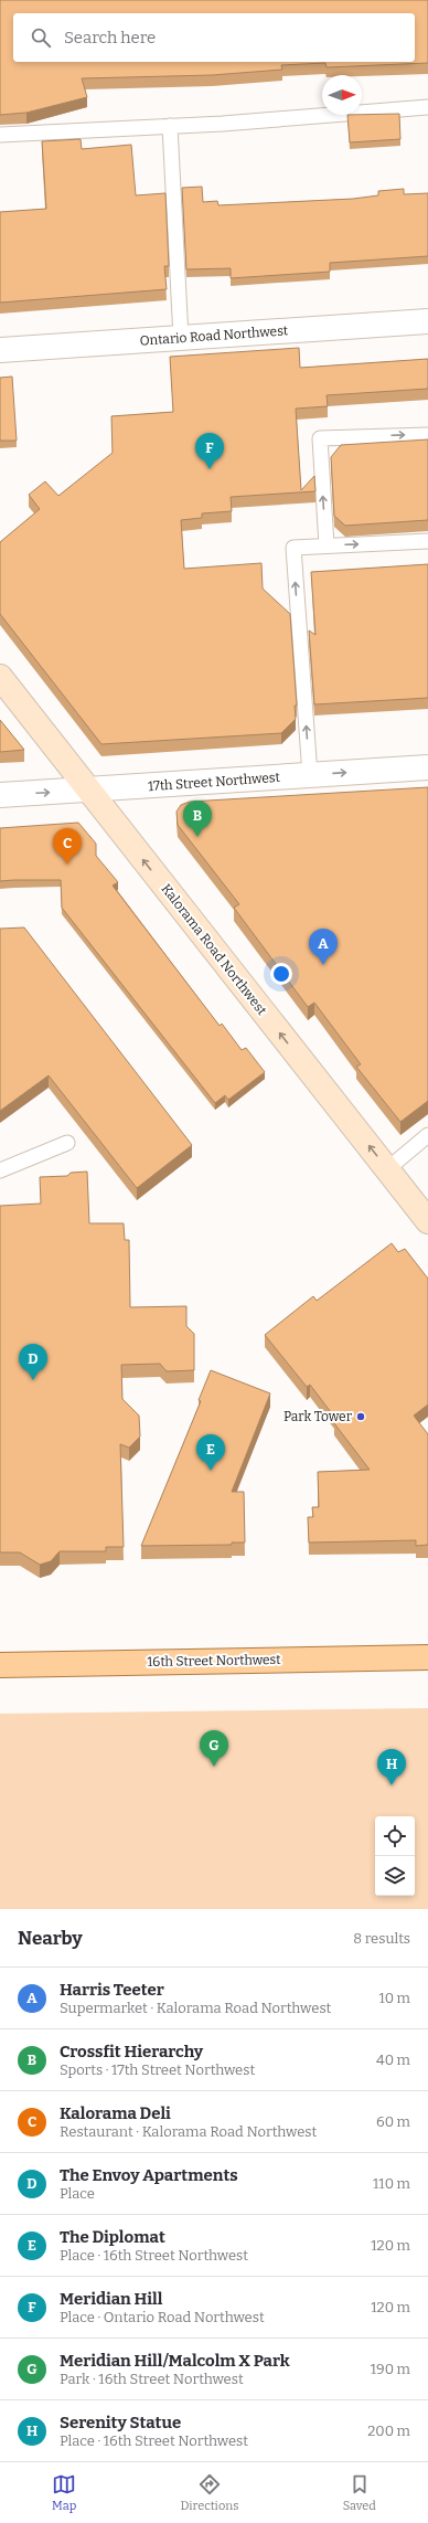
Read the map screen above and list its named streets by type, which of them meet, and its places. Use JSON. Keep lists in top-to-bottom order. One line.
{"streets":{"main road":["16th Street Northwest"],"street":["Ontario Road Northwest","17th Street Northwest","Kalorama Road Northwest"]},"crossings":[["17th Street Northwest","Kalorama Road Northwest"]],"one_way":["17th Street Northwest","Kalorama Road Northwest"],"places":["Park Tower"],"north":"right","page":{"search":"Search here","pins":["F","B","C","A","D","E","G","H"],"heading":["Nearby","8 results"],"list":[{"mark":"A","name":"Harris Teeter","note":"Supermarket · Kalorama Road Northwest","value":"10 m"},{"mark":"B","name":"Crossfit Hierarchy","note":"Sports · 17th Street Northwest","value":"40 m"},{"mark":"C","name":"Kalorama Deli","note":"Restaurant · Kalorama Road Northwest","value":"60 m"},{"mark":"D","name":"The Envoy Apartments","note":"Place","value":"110 m"},{"mark":"E","name":"The Diplomat","note":"Place · 16th Street Northwest","value":"120 m"},{"mark":"F","name":"Meridian Hill","note":"Place · Ontario Road Northwest","value":"120 m"},{"mark":"G","name":"Meridian Hill/Malcolm X Park","note":"Park · 16th Street Northwest","value":"190 m"},{"mark":"H","name":"Serenity Statue","note":"Place · 16th Street Northwest","value":"200 m"}],"nav":["Map","Directions","Saved"]}}
